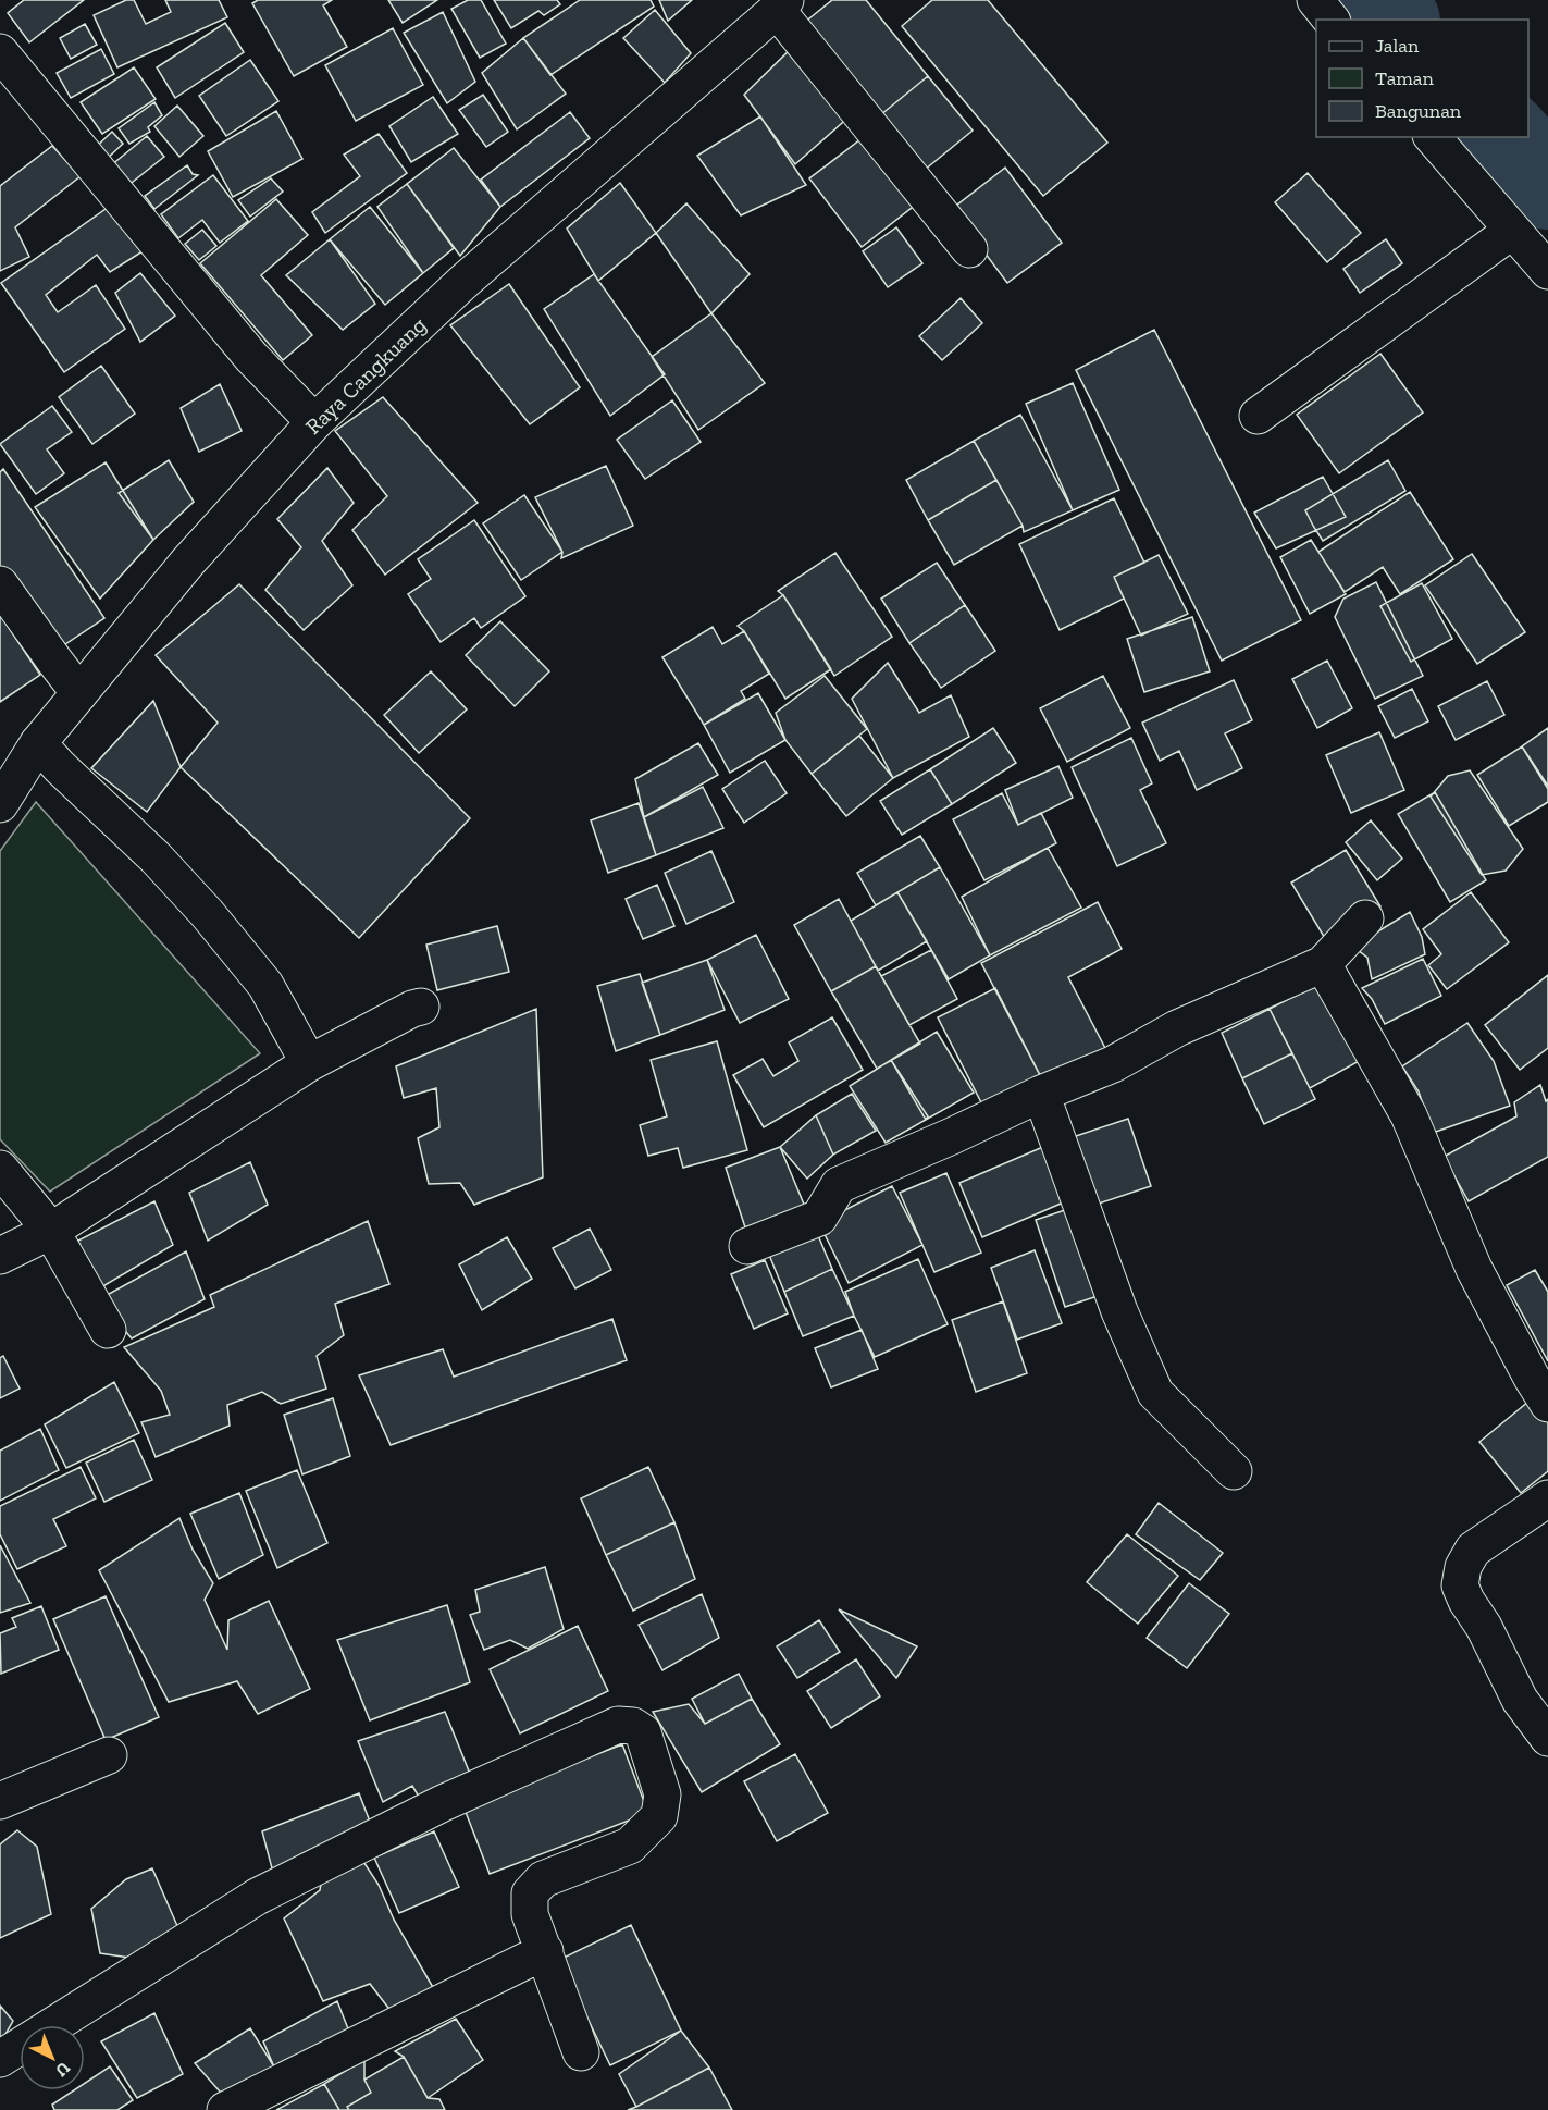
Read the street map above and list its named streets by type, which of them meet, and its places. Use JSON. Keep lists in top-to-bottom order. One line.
{"streets":{"street":["Raya Cangkuang"]},"legend":["Jalan","Taman","Bangunan"],"north":"bottom right"}
